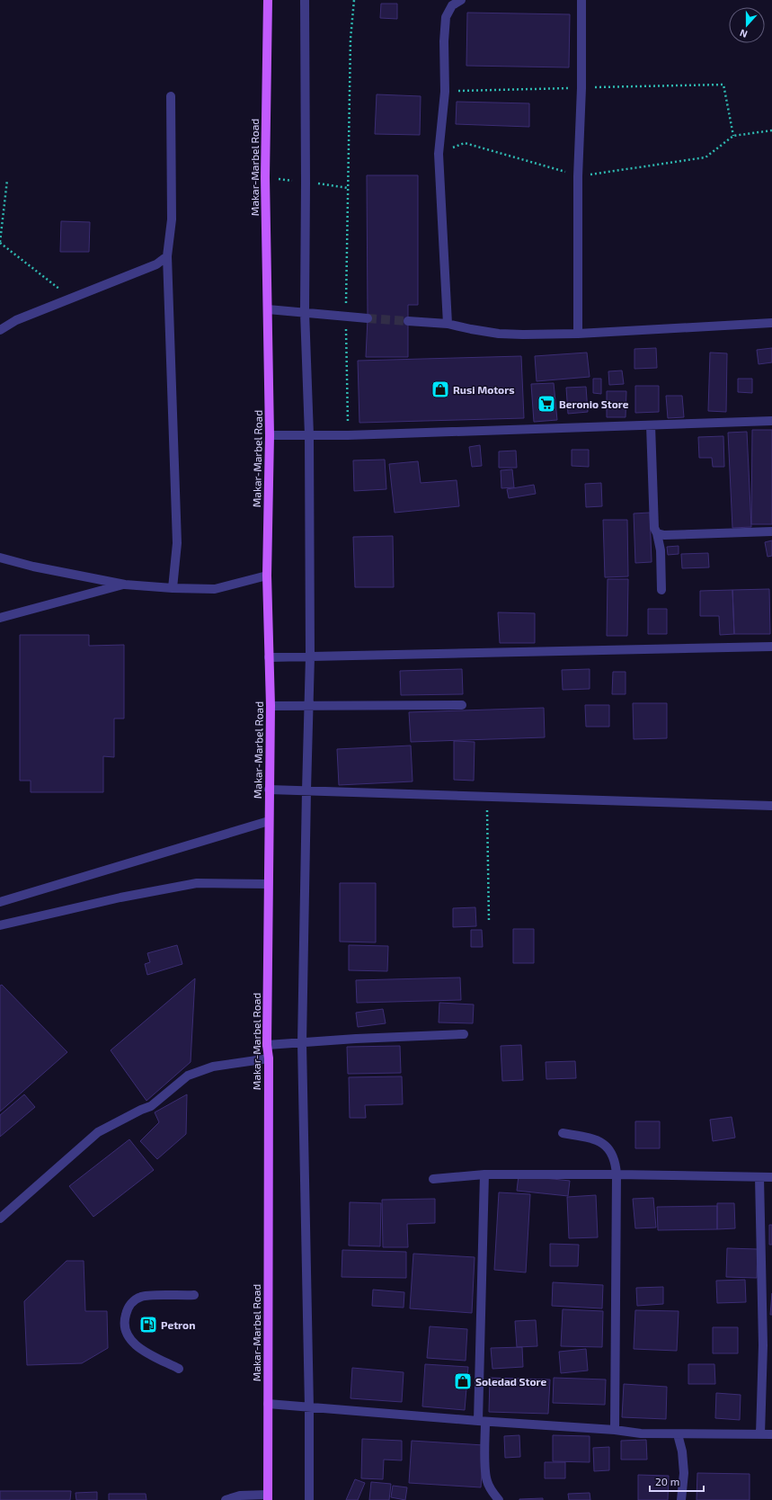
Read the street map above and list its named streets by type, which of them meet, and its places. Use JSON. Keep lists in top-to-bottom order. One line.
{"streets":{"main road":["Makar-Marbel Road"]},"places":{"shop":["Rusi Motors","Soledad Store"],"supermarket":["Beronio Store"],"fuel station":["Petron"]},"scale_bar":"20 m","north":"bottom"}
